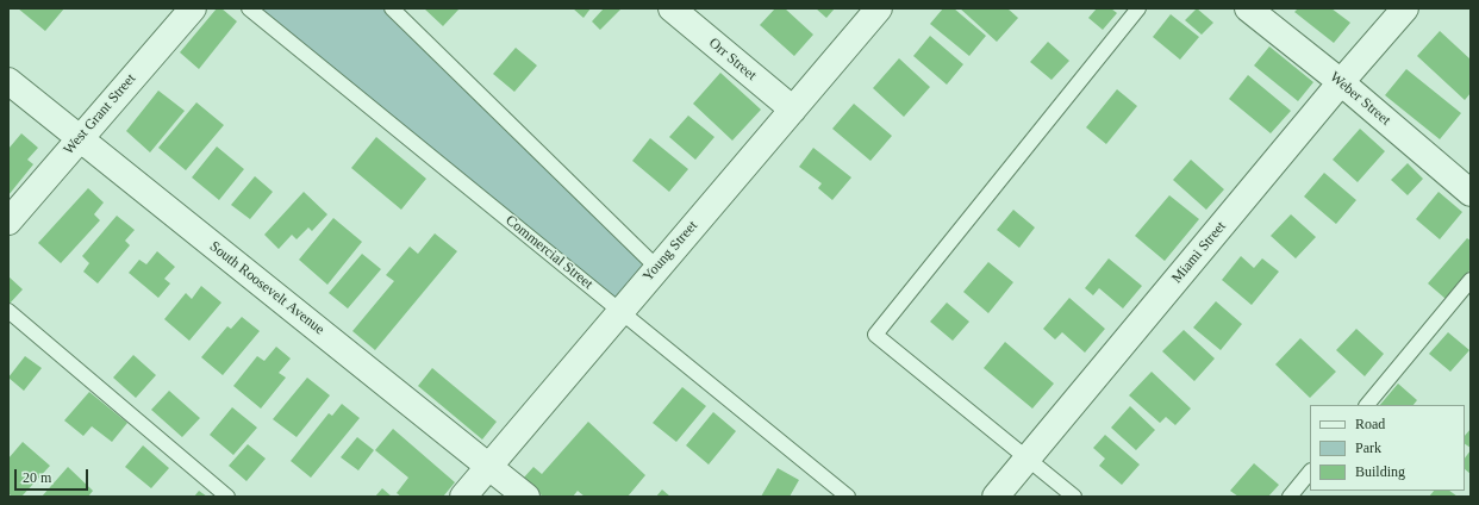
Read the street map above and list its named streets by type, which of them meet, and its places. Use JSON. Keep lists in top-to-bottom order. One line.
{"streets":{"street":["Orr Street","Weber Street","West Grant Street","Young Street","Miami Street","South Roosevelt Avenue"],"lane":["Commercial Street"]},"crossings":[["Orr Street","Young Street"],["Weber Street","Miami Street"],["West Grant Street","South Roosevelt Avenue"],["Young Street","Commercial Street"],["Young Street","South Roosevelt Avenue"]],"legend":["Road","Park","Building"],"scale_bar":"20 m"}
